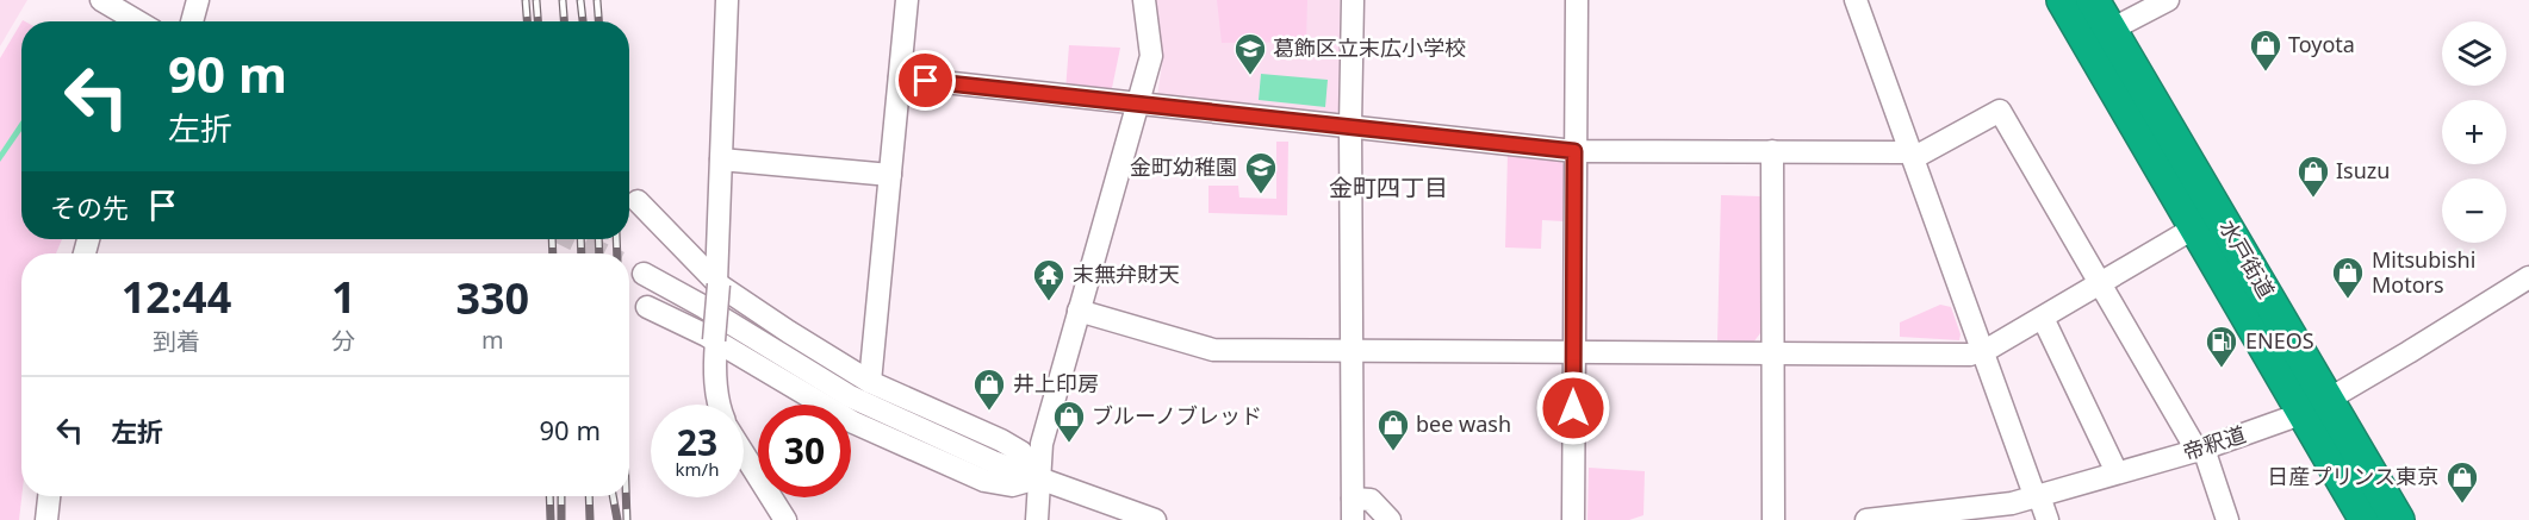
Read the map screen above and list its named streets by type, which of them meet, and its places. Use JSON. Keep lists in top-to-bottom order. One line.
{"streets":{"highway":["水戸街道"],"street":["帝釈道"]},"crossings":[["水戸街道","帝釈道"]],"districts":["金町四丁目"],"places":{"shop":["Toyota","Isuzu","Mitsubishi Motors","井上印房","ブルーノブレッド","bee wash","日産プリンス東京"],"school or university":["葛飾区立末広小学校","金町幼稚園"],"temple":["末無弁財天"],"fuel station":["ENEOS"]},"page":{"map_buttons":["+","−"],"turn":["90 m","左折"],"then":"その先","eta":["12:44","到着","1","分","330","m"],"list":[{"name":"左折","value":"90 m"}],"speed":"23 km/h","limit":"30"}}
